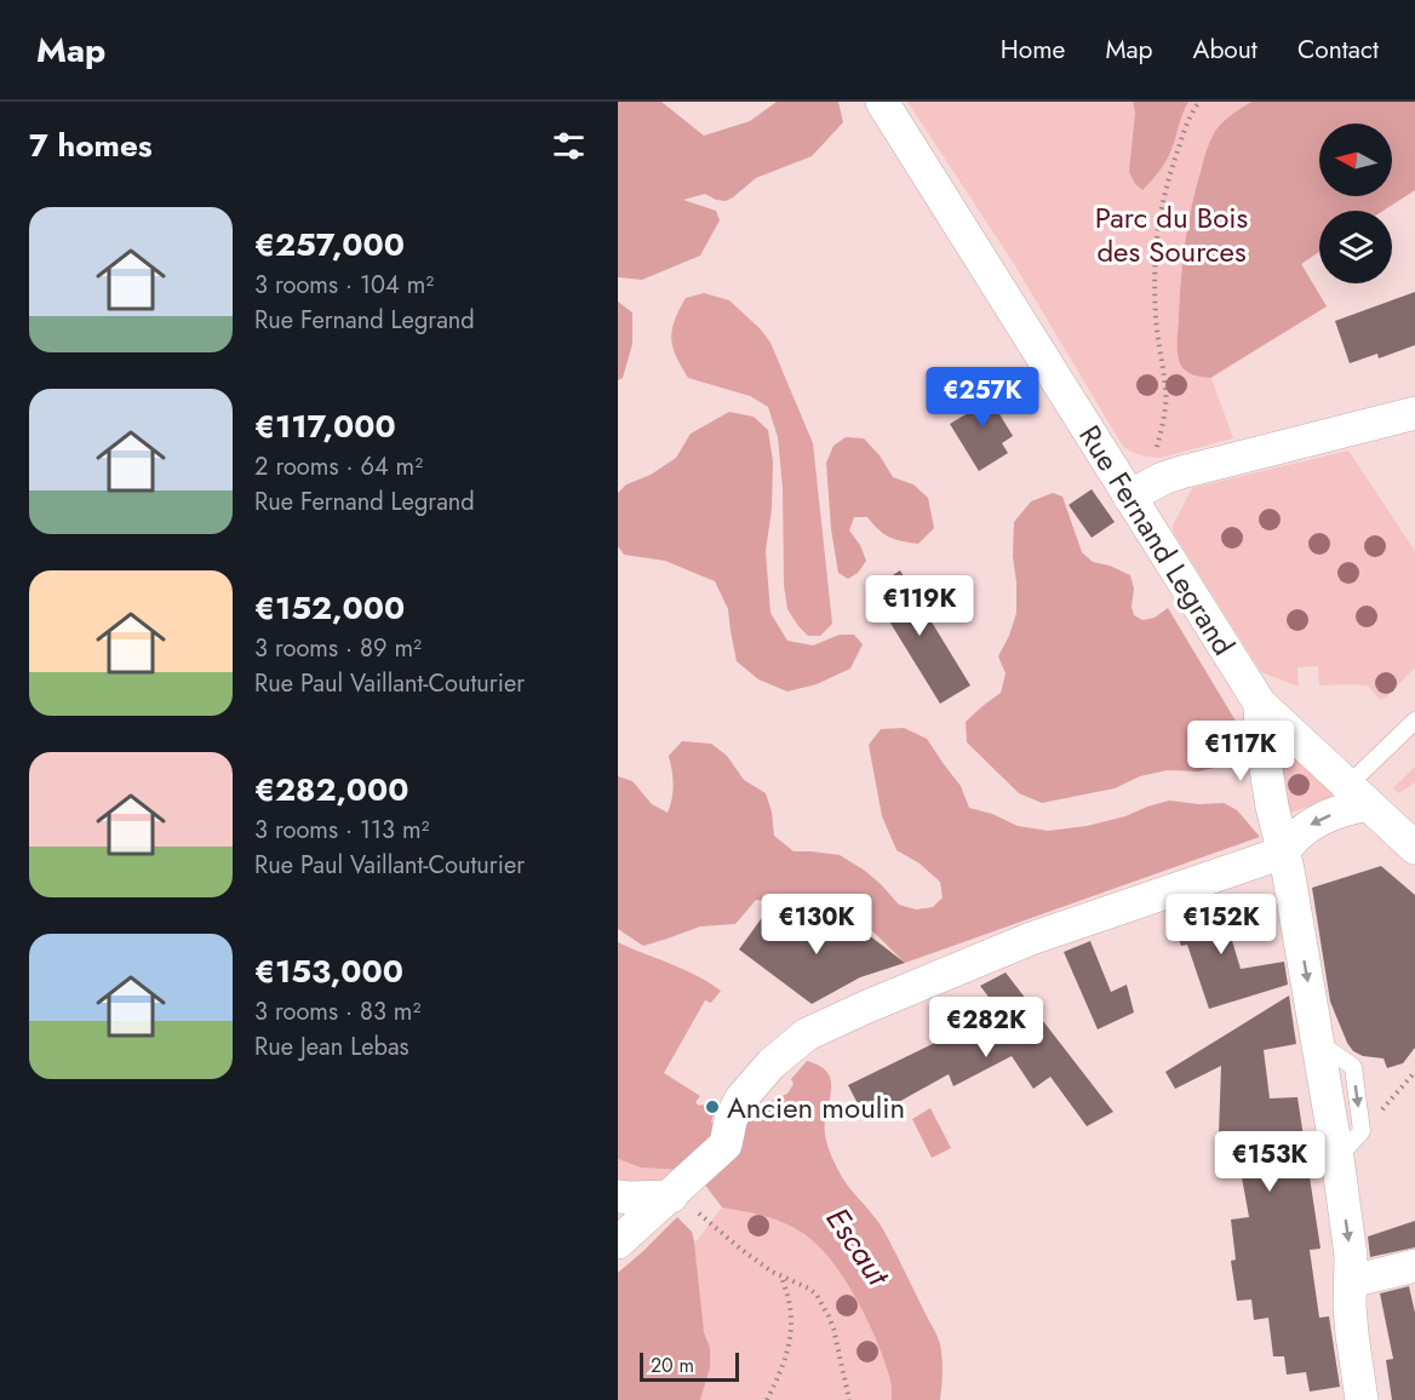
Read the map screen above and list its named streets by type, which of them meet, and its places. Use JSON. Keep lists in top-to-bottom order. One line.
{"streets":{"street":["Rue Fernand Legrand"]},"water":["Escaut"],"parks":["Parc du Bois des Sources"],"places":["Ancien moulin"],"scale_bar":"20 m","north":"left","page":{"header":"Map","nav":["Home","Map","About","Contact"],"heading":"7 homes","list":[{"name":"€257,000","note":"3 rooms · 104 m² · Rue Fernand Legrand"},{"name":"€117,000","note":"2 rooms · 64 m² · Rue Fernand Legrand"},{"name":"€152,000","note":"3 rooms · 89 m² · Rue Paul Vaillant-Couturier"},{"name":"€282,000","note":"3 rooms · 113 m² · Rue Paul Vaillant-Couturier"},{"name":"€153,000","note":"3 rooms · 83 m² · Rue Jean Lebas"}],"price":["€257K","€119K","€117K","€130K","€152K","€282K","€153K"],"scale":"20 m"}}
